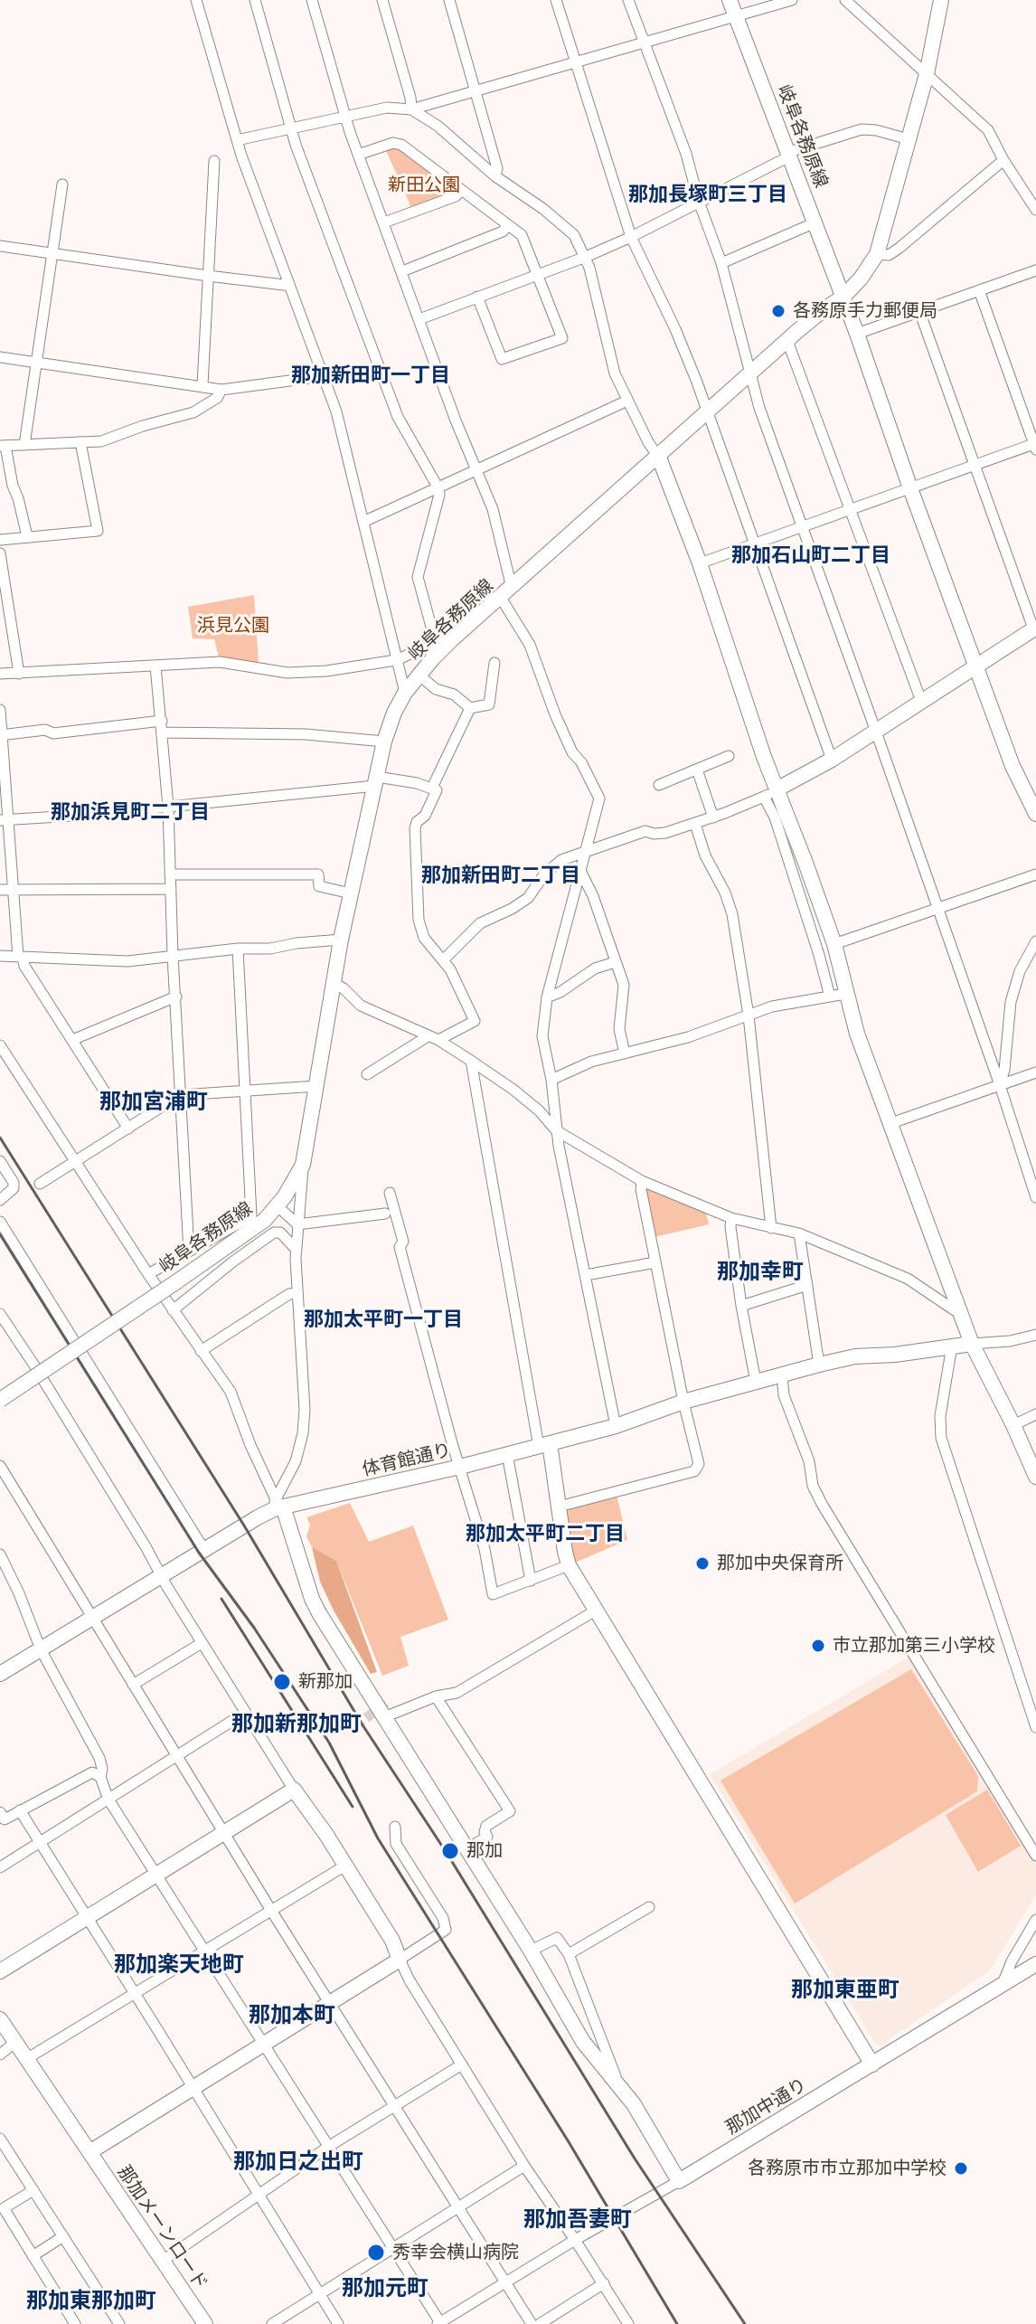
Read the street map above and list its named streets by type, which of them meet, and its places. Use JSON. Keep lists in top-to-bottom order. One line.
{"streets":{"street":["岐阜各務原線","体育館通り","那加中通り","那加メーンロード"]},"districts":["那加長塚町三丁目","那加新田町一丁目","那加石山町二丁目","那加浜見町二丁目","那加新田町二丁目","那加宮浦町","那加幸町","那加太平町一丁目","那加太平町二丁目","那加新那加町","那加楽天地町","那加東亜町","那加本町","那加日之出町","那加吾妻町","那加元町","那加東那加町"],"parks":["新田公園","浜見公園"],"places":["各務原手力郵便局","那加中央保育所","市立那加第三小学校","新那加","那加","各務原市市立那加中学校","秀幸会横山病院"]}
